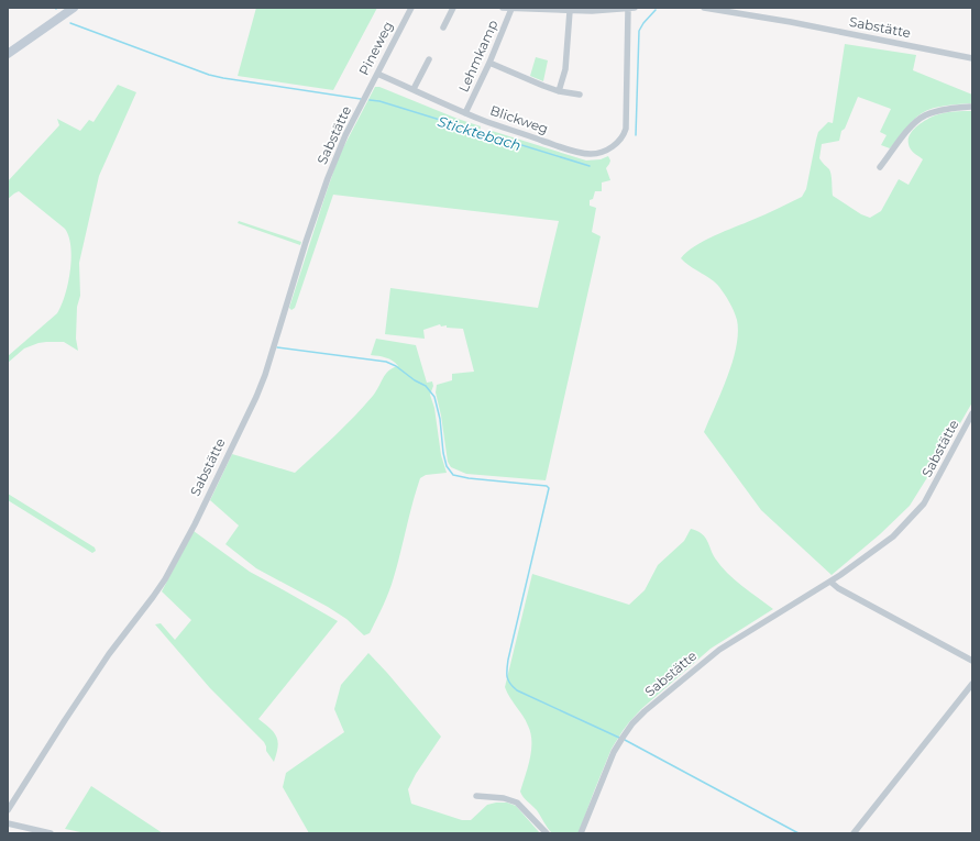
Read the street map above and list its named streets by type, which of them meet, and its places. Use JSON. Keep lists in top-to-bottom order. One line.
{"streets":{"street":["Sabstätte","Pineweg","Lehmkamp","Blickweg"]},"crossings":[["Sabstätte","Pineweg"],["Pineweg","Blickweg"],["Lehmkamp","Blickweg"]],"water":["Sticktebach"]}
